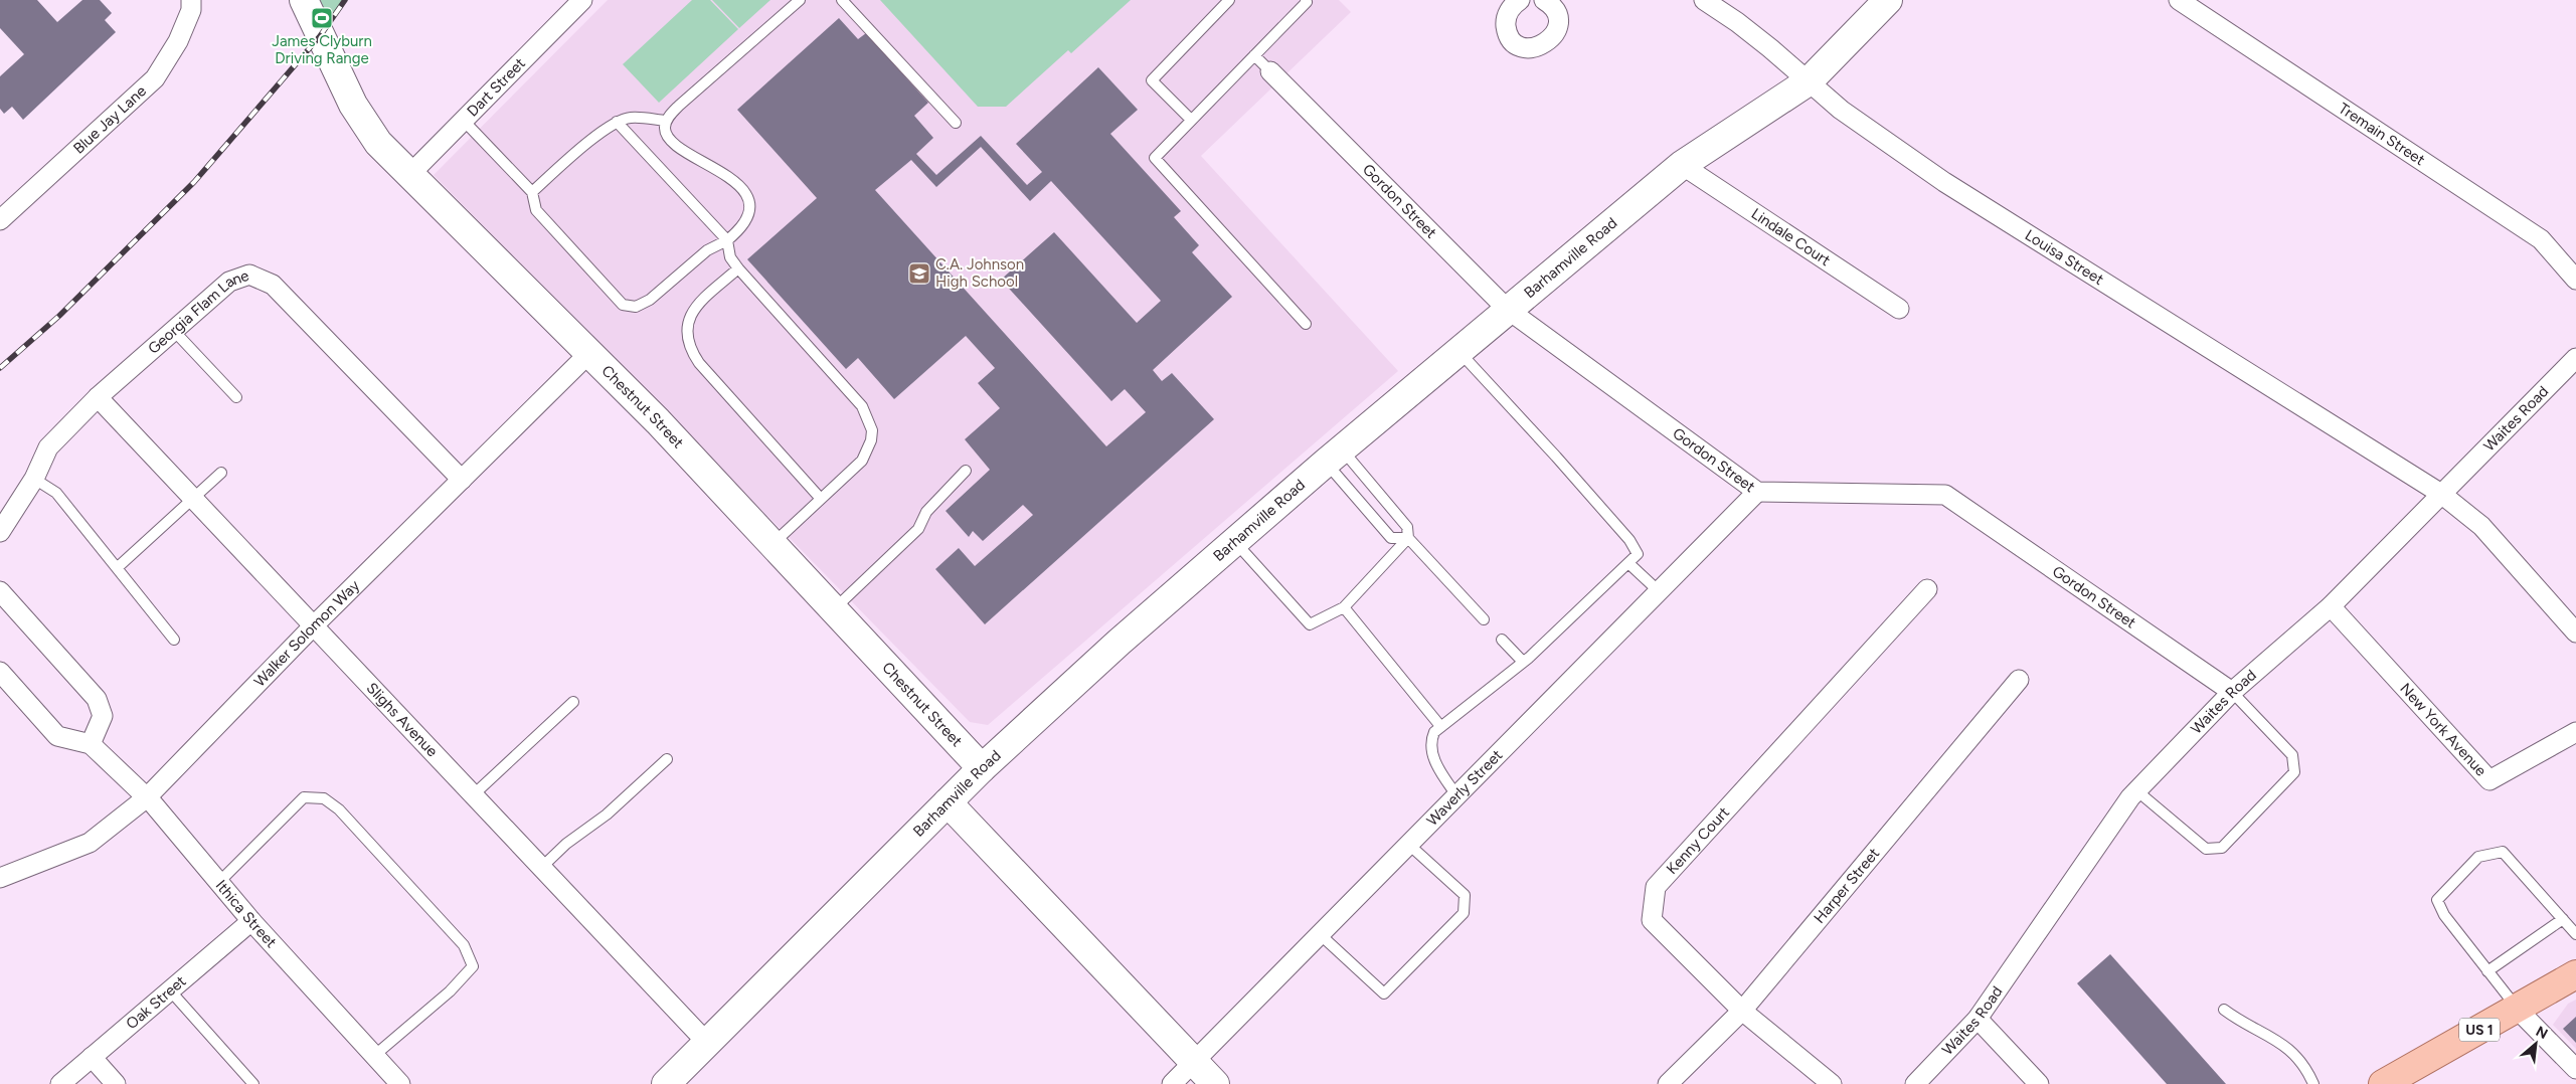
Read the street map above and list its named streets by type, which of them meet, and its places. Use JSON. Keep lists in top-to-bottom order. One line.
{"streets":{"main road":["US 1"],"street":["Dart Street","Blue Jay Lane","Tremain Street","Gordon Street","Lindale Court","Barhamville Road","Louisa Street","Georgia Flam Lane","Chestnut Street","Waites Road","Walker Solomon Way","Slighs Avenue","New York Avenue","Waverly Street","Kenny Court","Harper Street","Ithica Street","Oak Street"]},"crossings":[["Dart Street","Chestnut Street"],["Gordon Street","Barhamville Road"],["Gordon Street","Waites Road"],["Gordon Street","Waverly Street"],["Lindale Court","Barhamville Road"],["Barhamville Road","Louisa Street"],["Barhamville Road","Chestnut Street"],["Barhamville Road","Slighs Avenue"],["Louisa Street","Waites Road"],["Georgia Flam Lane","Walker Solomon Way"],["Georgia Flam Lane","Slighs Avenue"],["Chestnut Street","Walker Solomon Way"],["Waites Road","New York Avenue"],["Walker Solomon Way","Slighs Avenue"],["Walker Solomon Way","Ithica Street"],["Kenny Court","Harper Street"],["Ithica Street","Oak Street"]],"places":{"sports":["James Clyburn Driving Range"],"school or university":["C.A. Johnson High School"]},"north":"top right"}
